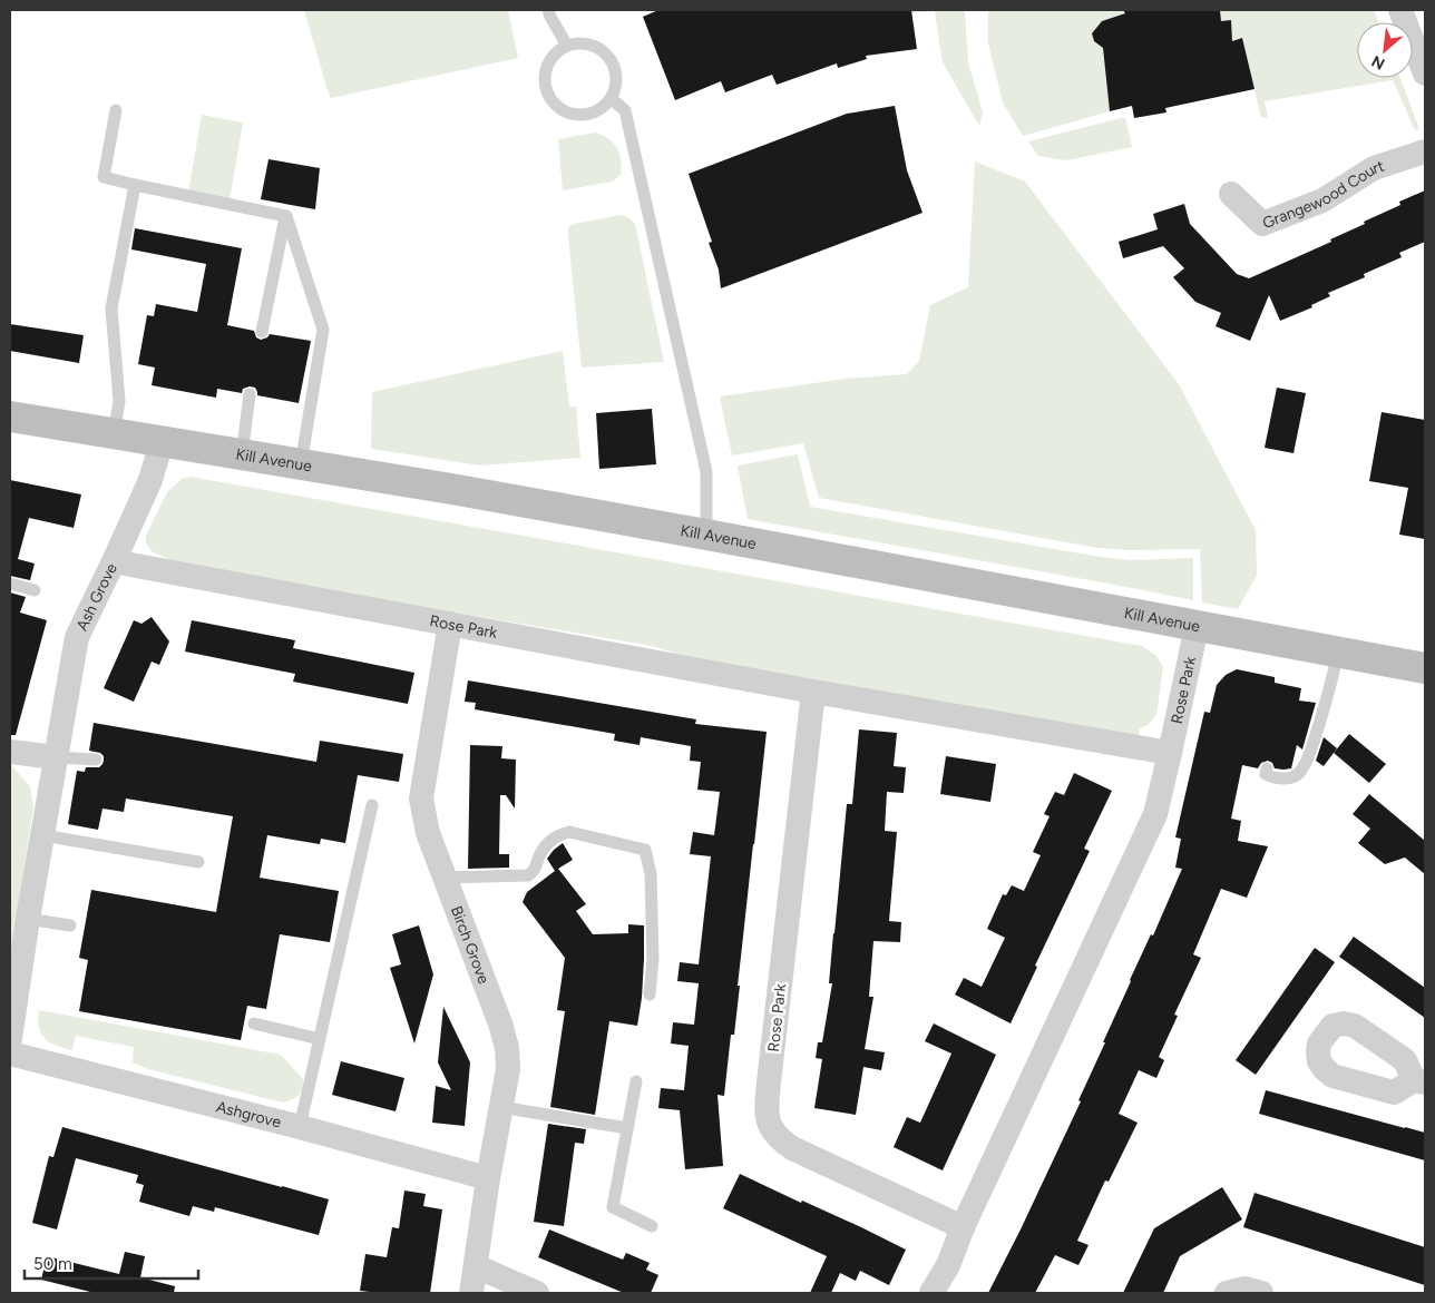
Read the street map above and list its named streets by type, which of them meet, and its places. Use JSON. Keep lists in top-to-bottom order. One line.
{"streets":{"main road":["Kill Avenue"],"street":["Grangewood Court","Ash Grove","Rose Park","Birch Grove","Ashgrove"]},"crossings":[["Kill Avenue","Ash Grove"],["Kill Avenue","Rose Park"],["Ash Grove","Rose Park"],["Rose Park","Birch Grove"],["Birch Grove","Ashgrove"]],"scale_bar":"50 m","north":"bottom left"}
